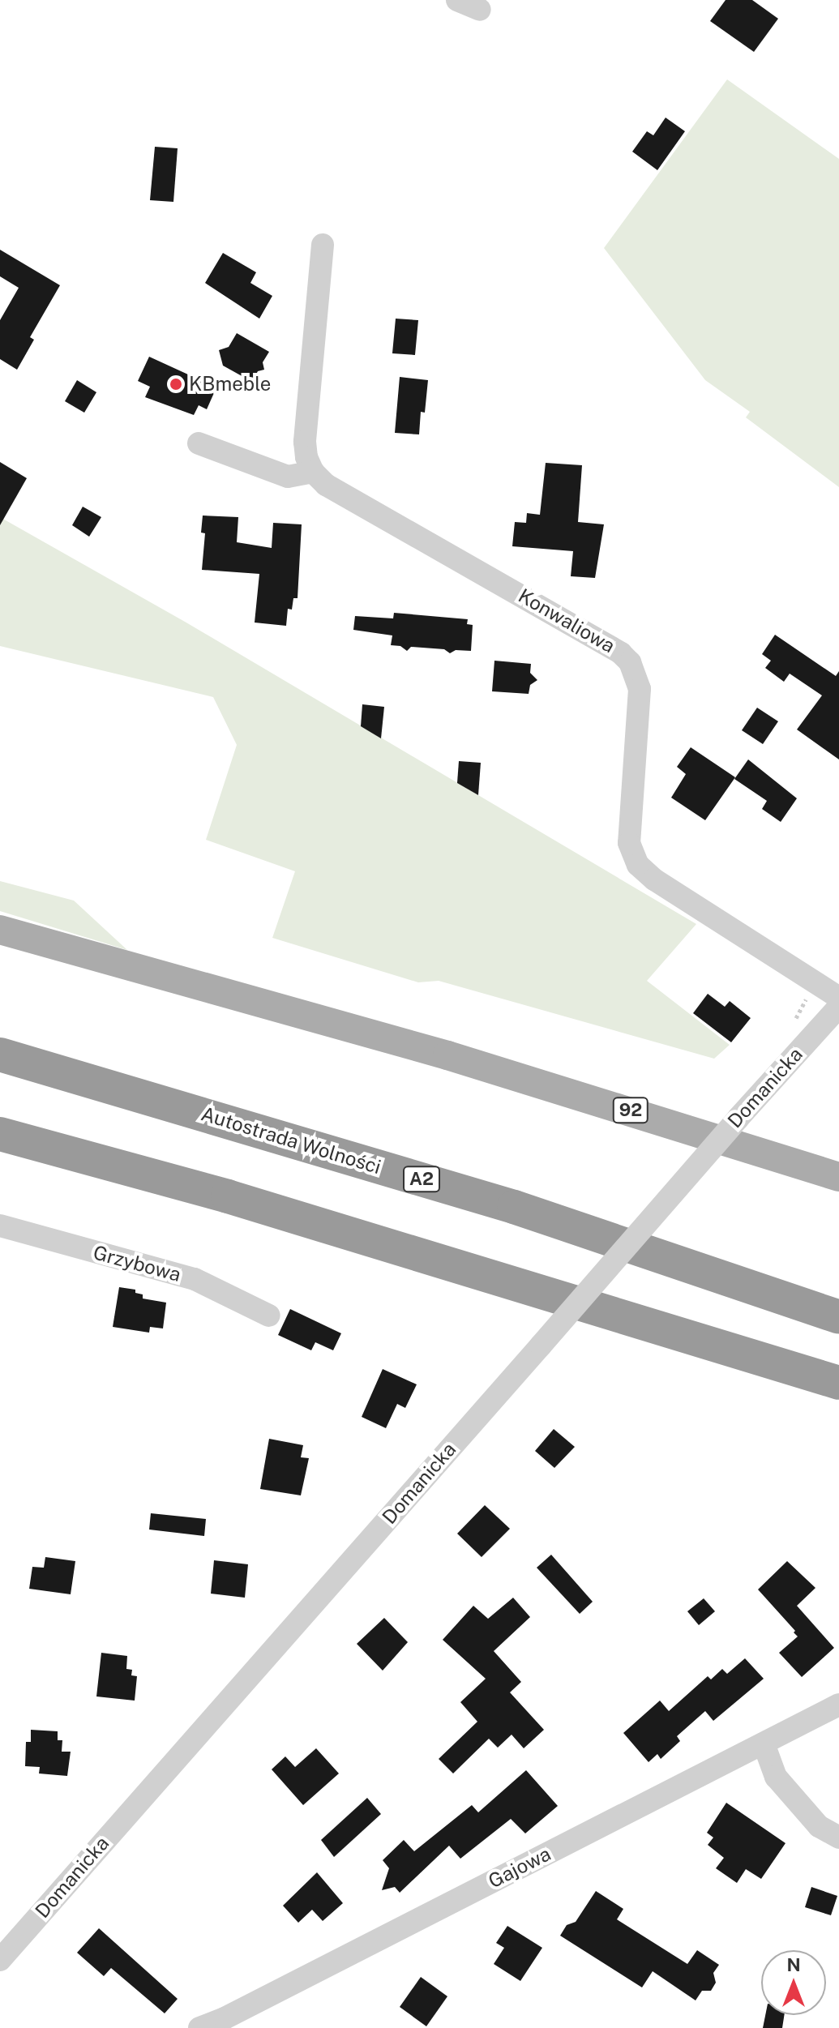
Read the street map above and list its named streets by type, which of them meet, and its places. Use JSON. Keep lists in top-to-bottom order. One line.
{"streets":{"highway":["Autostrada Wolności","A2"],"main road":["92"],"street":["Konwaliowa","Domanicka","Grzybowa","Gajowa"]},"places":["KBmeble"],"north":"top"}
